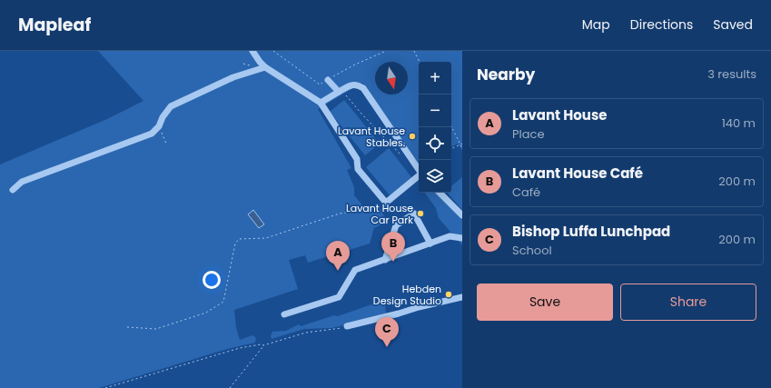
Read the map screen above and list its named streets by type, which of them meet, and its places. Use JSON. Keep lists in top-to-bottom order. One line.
{"places":["Lavant House Stables.","Lavant House Car Park","Hebden Design Studio"],"north":"bottom","page":{"header":"Mapleaf","nav":["Map","Directions","Saved"],"heading":["Nearby","3 results"],"map_buttons":["+","−"],"list":[{"mark":"A","name":"Lavant House","note":"Place","value":"140 m"},{"mark":"B","name":"Lavant House Café","note":"Café","value":"200 m"},{"mark":"C","name":"Bishop Luffa Lunchpad","note":"School","value":"200 m"}],"pins":["B","A","C"],"buttons":["Save","Share"]}}
